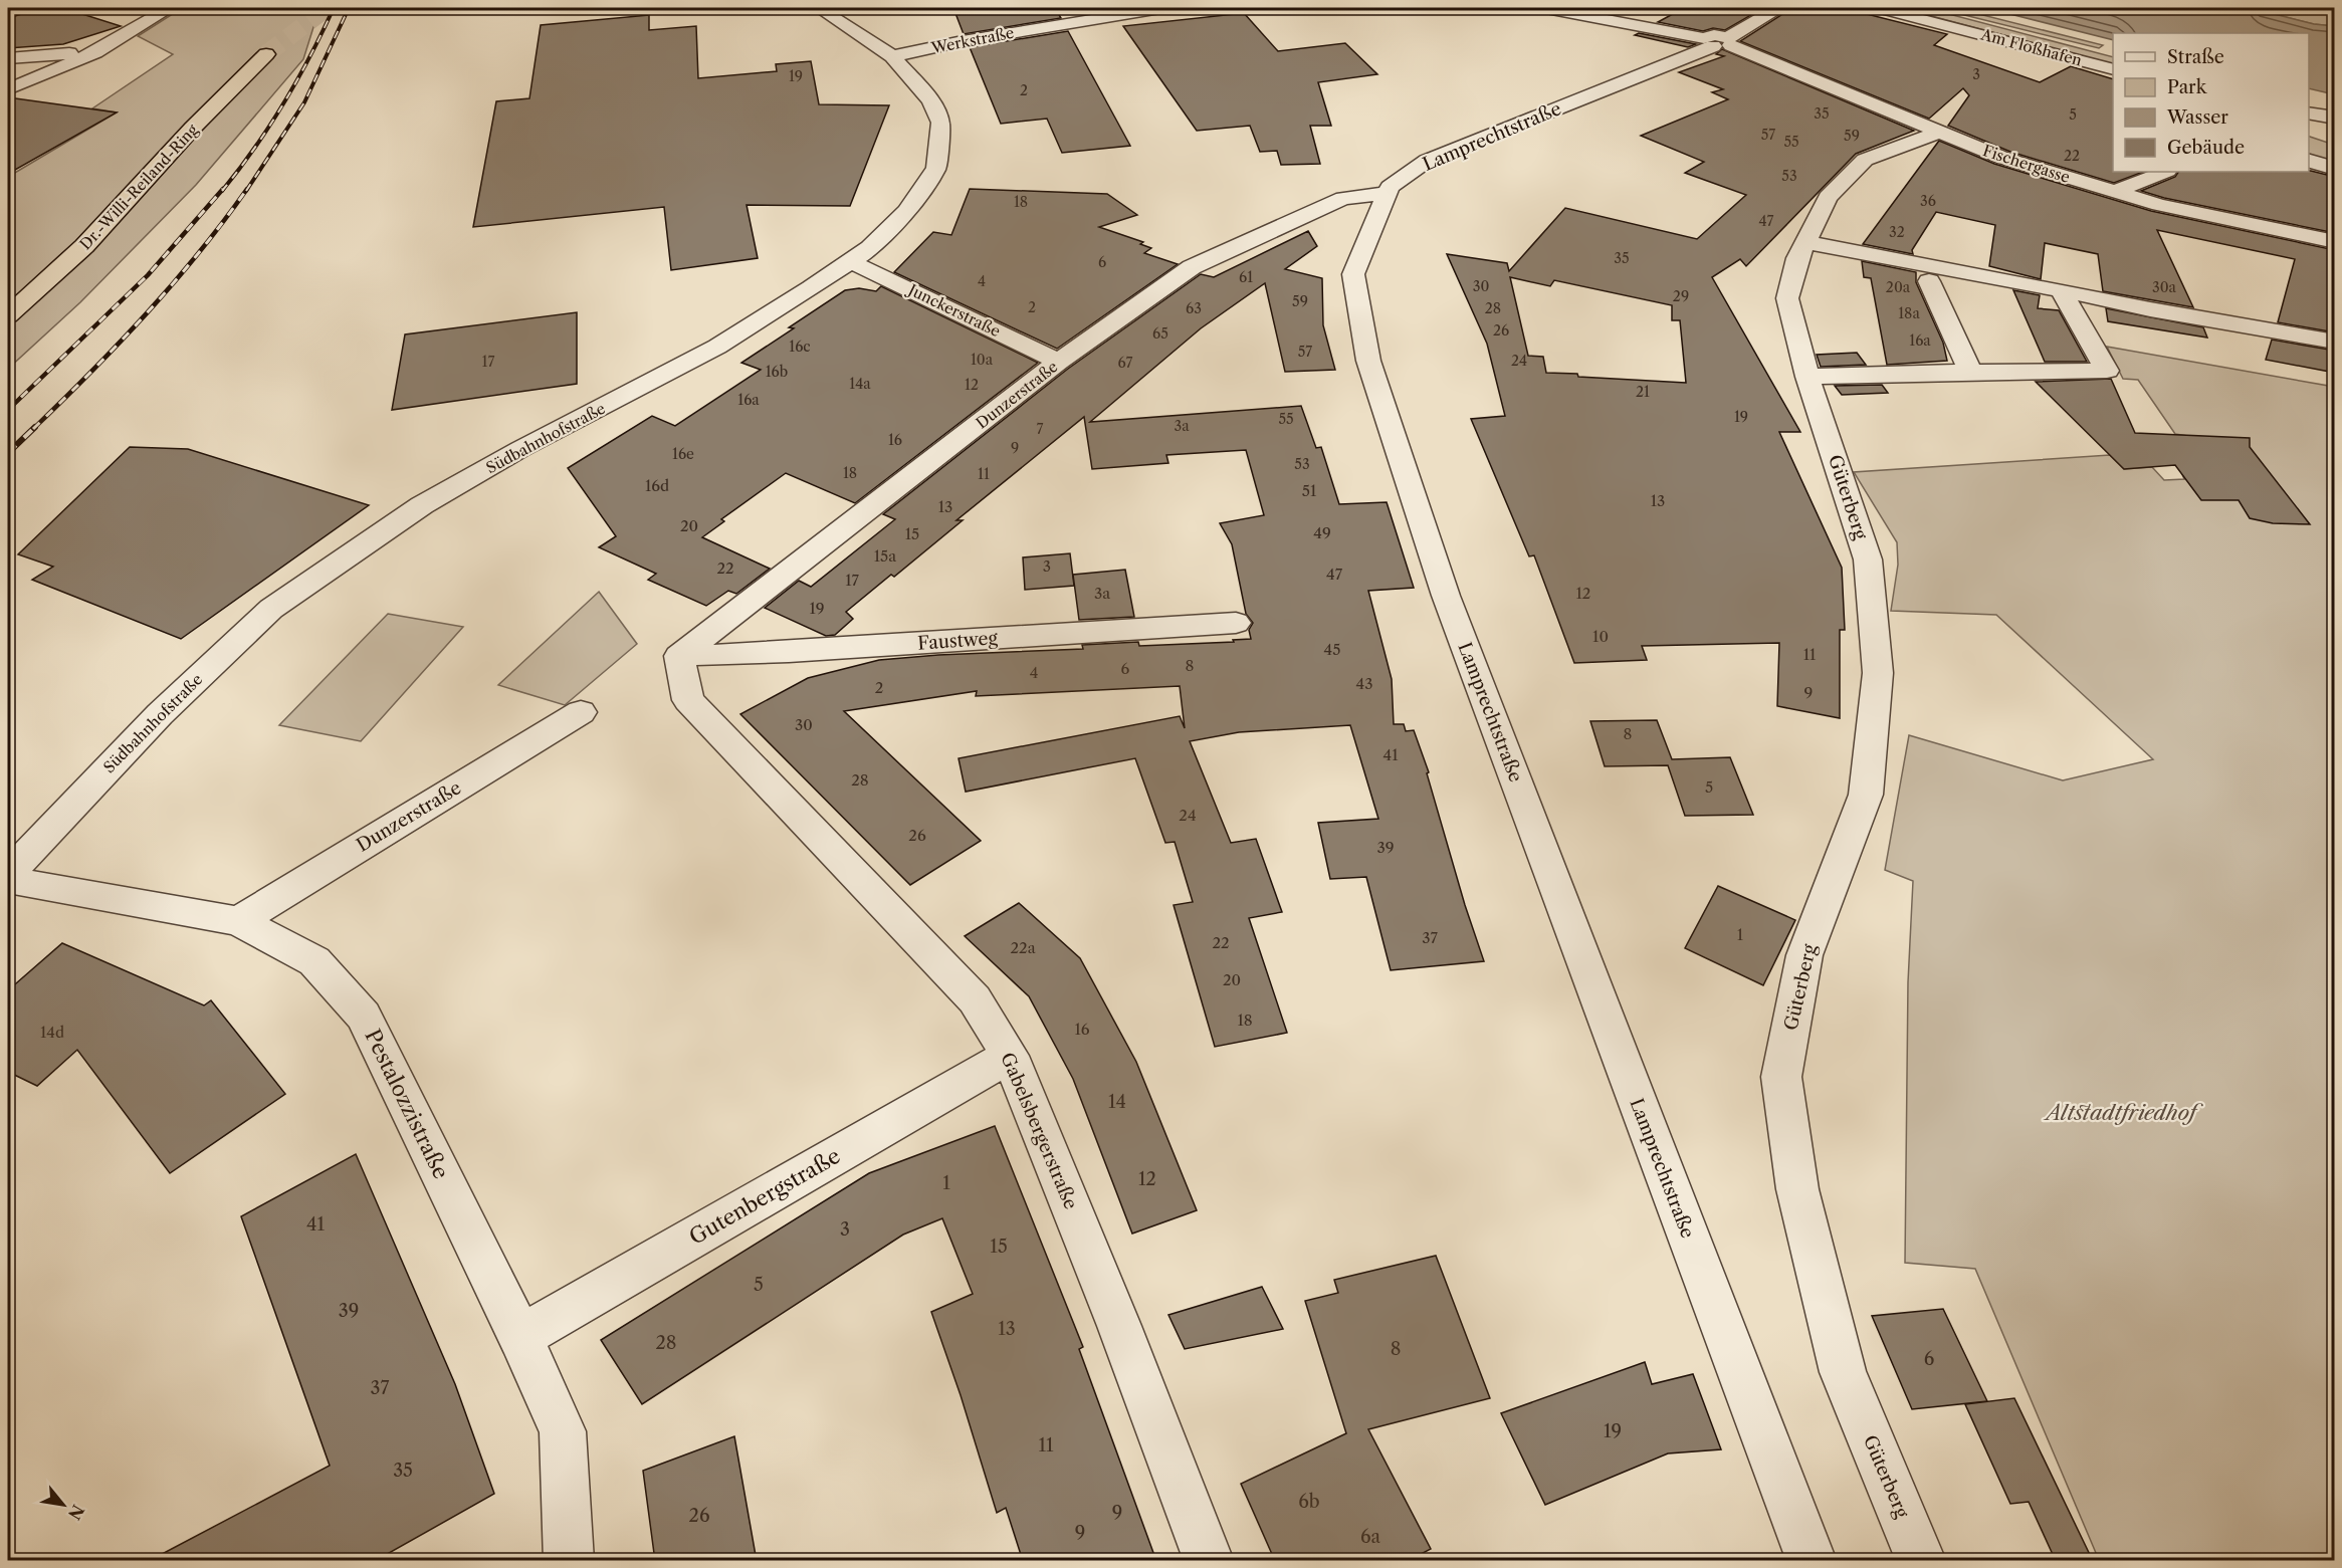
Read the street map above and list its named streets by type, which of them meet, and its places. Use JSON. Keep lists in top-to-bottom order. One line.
{"streets":{"highway":["Dr.-Willi-Reiland-Ring"],"street":["Werkstraße","Am Floßhafen","Lamprechtstraße","Fischergasse","Junckerstraße","Dunzerstraße","Südbahnhofstraße","Güterberg","Faustweg","Pestalozzistraße","Gabelsbergerstraße","Gutenbergstraße"]},"crossings":[["Werkstraße","Südbahnhofstraße"],["Lamprechtstraße","Fischergasse"],["Lamprechtstraße","Dunzerstraße"],["Fischergasse","Güterberg"],["Junckerstraße","Dunzerstraße"],["Junckerstraße","Südbahnhofstraße"],["Dunzerstraße","Faustweg"],["Dunzerstraße","Pestalozzistraße"],["Dunzerstraße","Gabelsbergerstraße"],["Faustweg","Gabelsbergerstraße"],["Pestalozzistraße","Gutenbergstraße"],["Gabelsbergerstraße","Gutenbergstraße"]],"parks":["Altstadtfriedhof"],"house_numbers":["3","19","2","35","5","57","59","55","22","53","36","18","47","32","35","6","61","4","30","20a","30a","29","59","2","63","28","18a","26","65","16a","16c","57","10a","24","17","67","16b","14a","12","21","16a","19","55","3a","7","16","9","16e","53","18","11","16d","51","13","13","20","49","15","15a","3","22","47","17","3a","12","19","10","45","11","8","6","4","43","2","9","30","8","41","28","5","24","26","39","1","37","22","22a","20","18","16","14d","14","12","1","41","3","15","5","39","13","28","8","6","37","19","11","35","6b","9","26","9","6a"],"legend":["Straße","Park","Wasser","Gebäude"],"north":"bottom right"}
